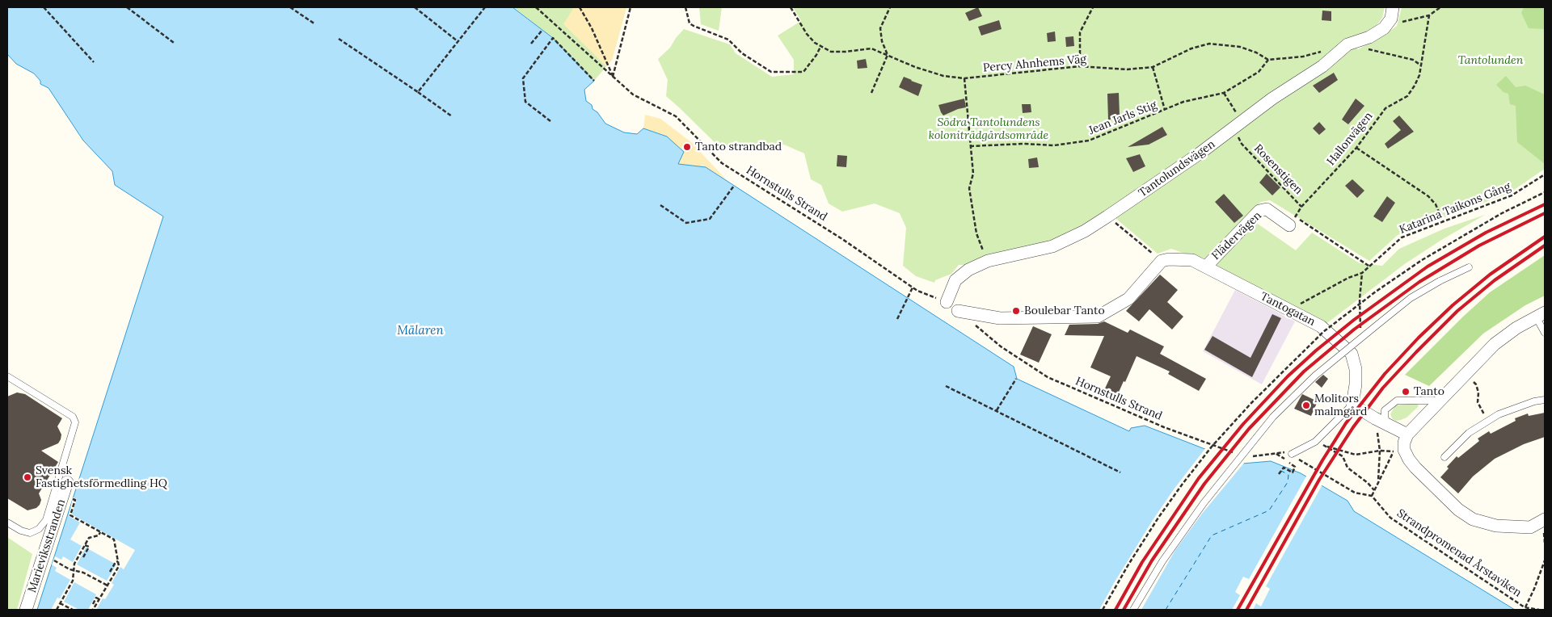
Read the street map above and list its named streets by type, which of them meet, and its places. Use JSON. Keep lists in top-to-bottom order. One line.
{"streets":{"street":["Tantolundsvägen","Flädervägen","Tantogatan","Marieviksstranden"],"path":["Percy Ahnhems Väg","Jean Jarls Stig","Hallonvägen","Rosenstigen","Hornstulls Strand","Katarina Taikons Gång","Strandpromenad Årstaviken"]},"crossings":[["Percy Ahnhems Väg","Jean Jarls Stig"],["Hallonvägen","Rosenstigen"],["Hallonvägen","Flädervägen"],["Tantolundsvägen","Hornstulls Strand"],["Katarina Taikons Gång","Tantogatan"],["Flädervägen","Tantogatan"]],"water":["Mälaren"],"parks":["Tantolunden","Södra Tantolundens koloniträdgårdsområde"],"places":["Tanto strandbad","Boulebar Tanto","Tanto","Molitors malmgård","Svensk Fastighetsförmedling HQ"]}
